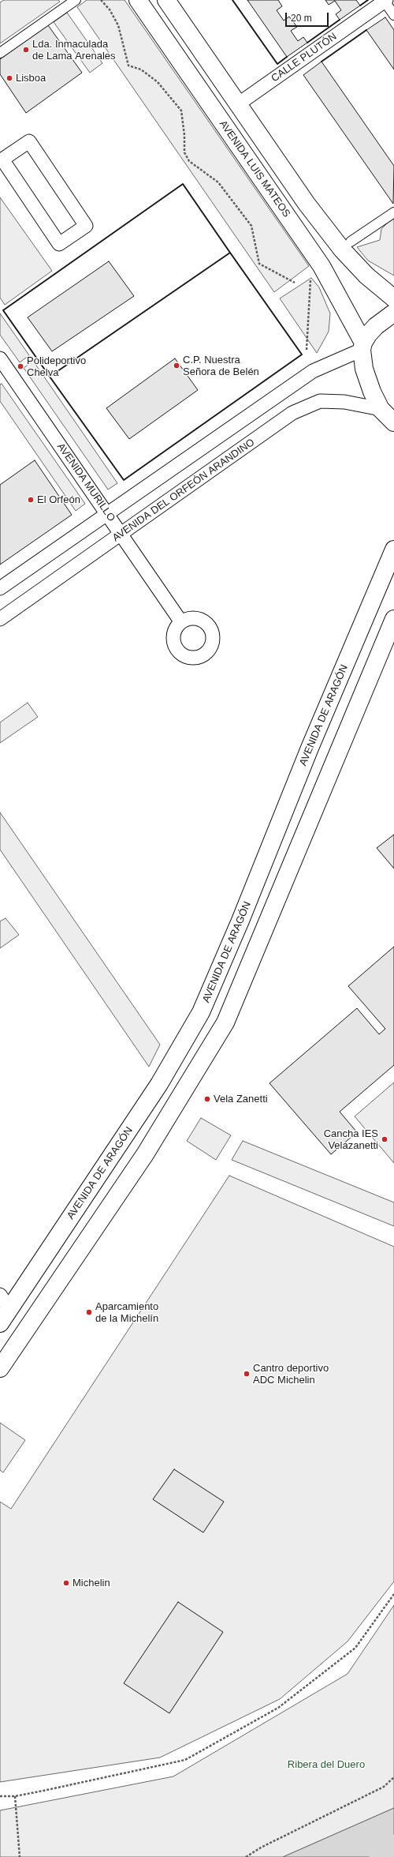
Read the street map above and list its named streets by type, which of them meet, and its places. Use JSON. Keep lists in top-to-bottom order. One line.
{"streets":{"highway":["AVENIDA LUIS MATEOS","AVENIDA DE ARAGÓN"],"street":["CALLE PLUTÓN","AVENIDA MURILLO","AVENIDA DEL ORFEÓN ARANDINO"]},"crossings":[["AVENIDA MURILLO","AVENIDA DEL ORFEÓN ARANDINO"]],"parks":["Ribera del Duero"],"places":["Lda. Inmaculada de Lama Arenales","Lisboa","C.P. Nuestra Señora de Belén","Polideportivo Chelva","El Orfeón","Vela Zanetti","Cancha IES Velazanetti","Aparcamiento de la Michelín","Cantro deportivo ADC Michelin","Michelin"],"scale_bar":"20 m"}
